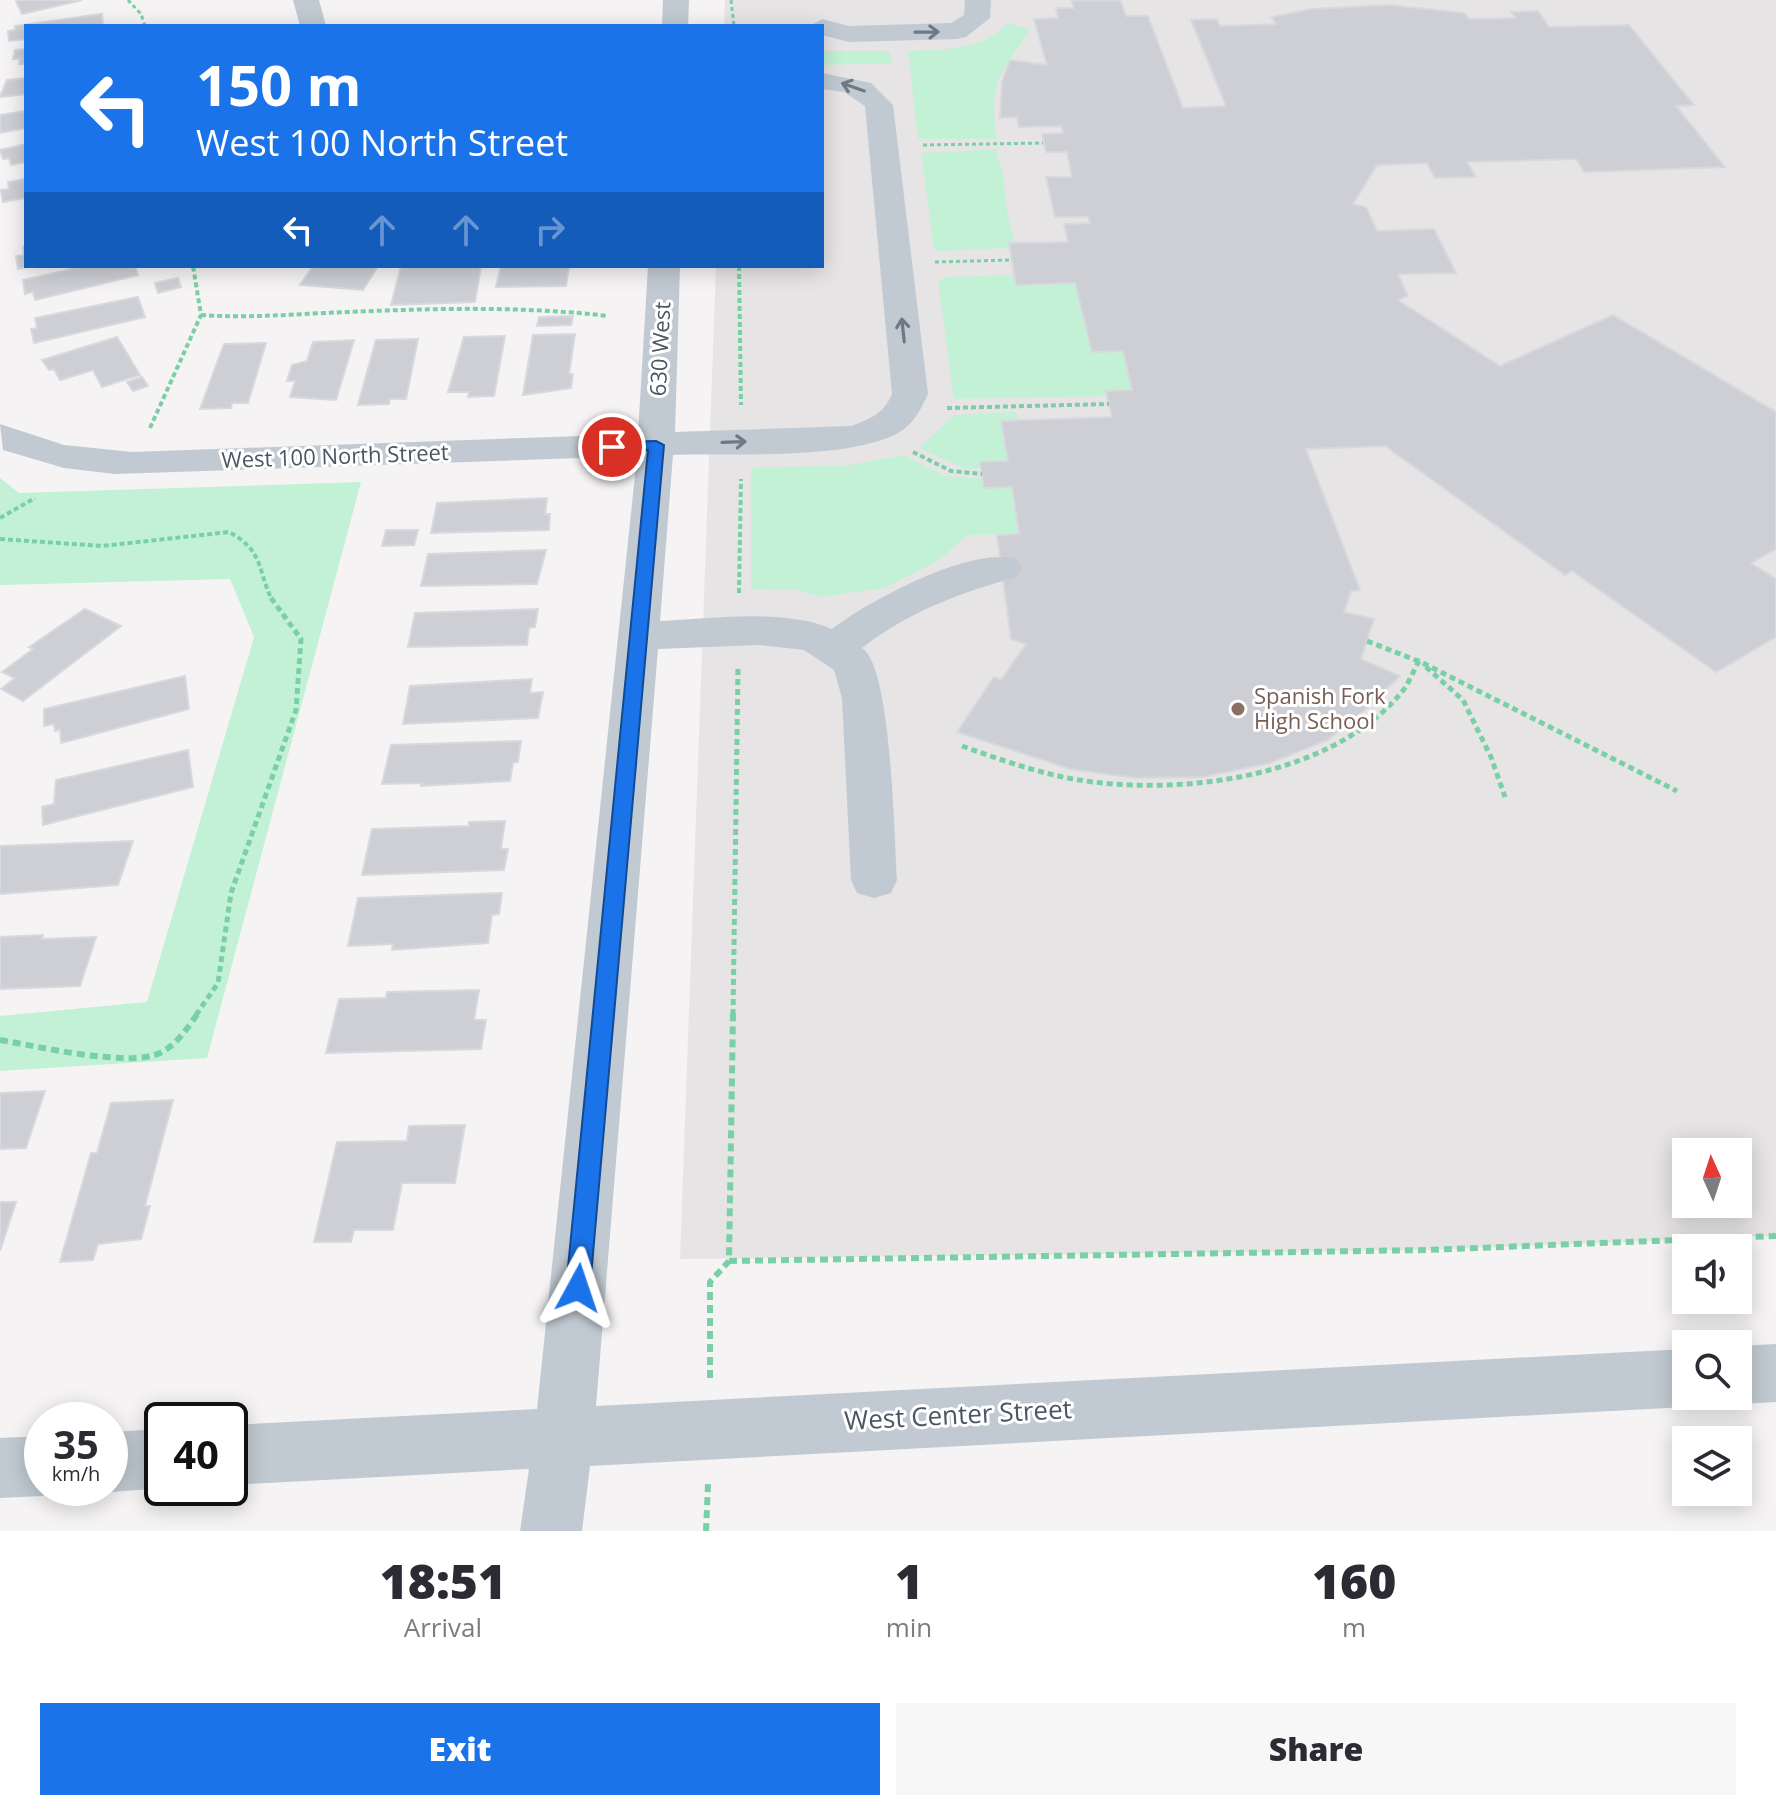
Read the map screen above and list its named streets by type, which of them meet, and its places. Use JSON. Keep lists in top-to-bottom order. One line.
{"streets":{"street":["630 West","West 100 North Street","West Center Street"]},"crossings":[["630 West","West 100 North Street"],["630 West","West Center Street"]],"places":["Spanish Fork High School"],"north":"top","page":{"turn":["150 m","West 100 North Street"],"speed":"35 km/h","limit":"40","eta":["18:51","Arrival","1","min","160","m"],"buttons":["Exit","Share"]}}
